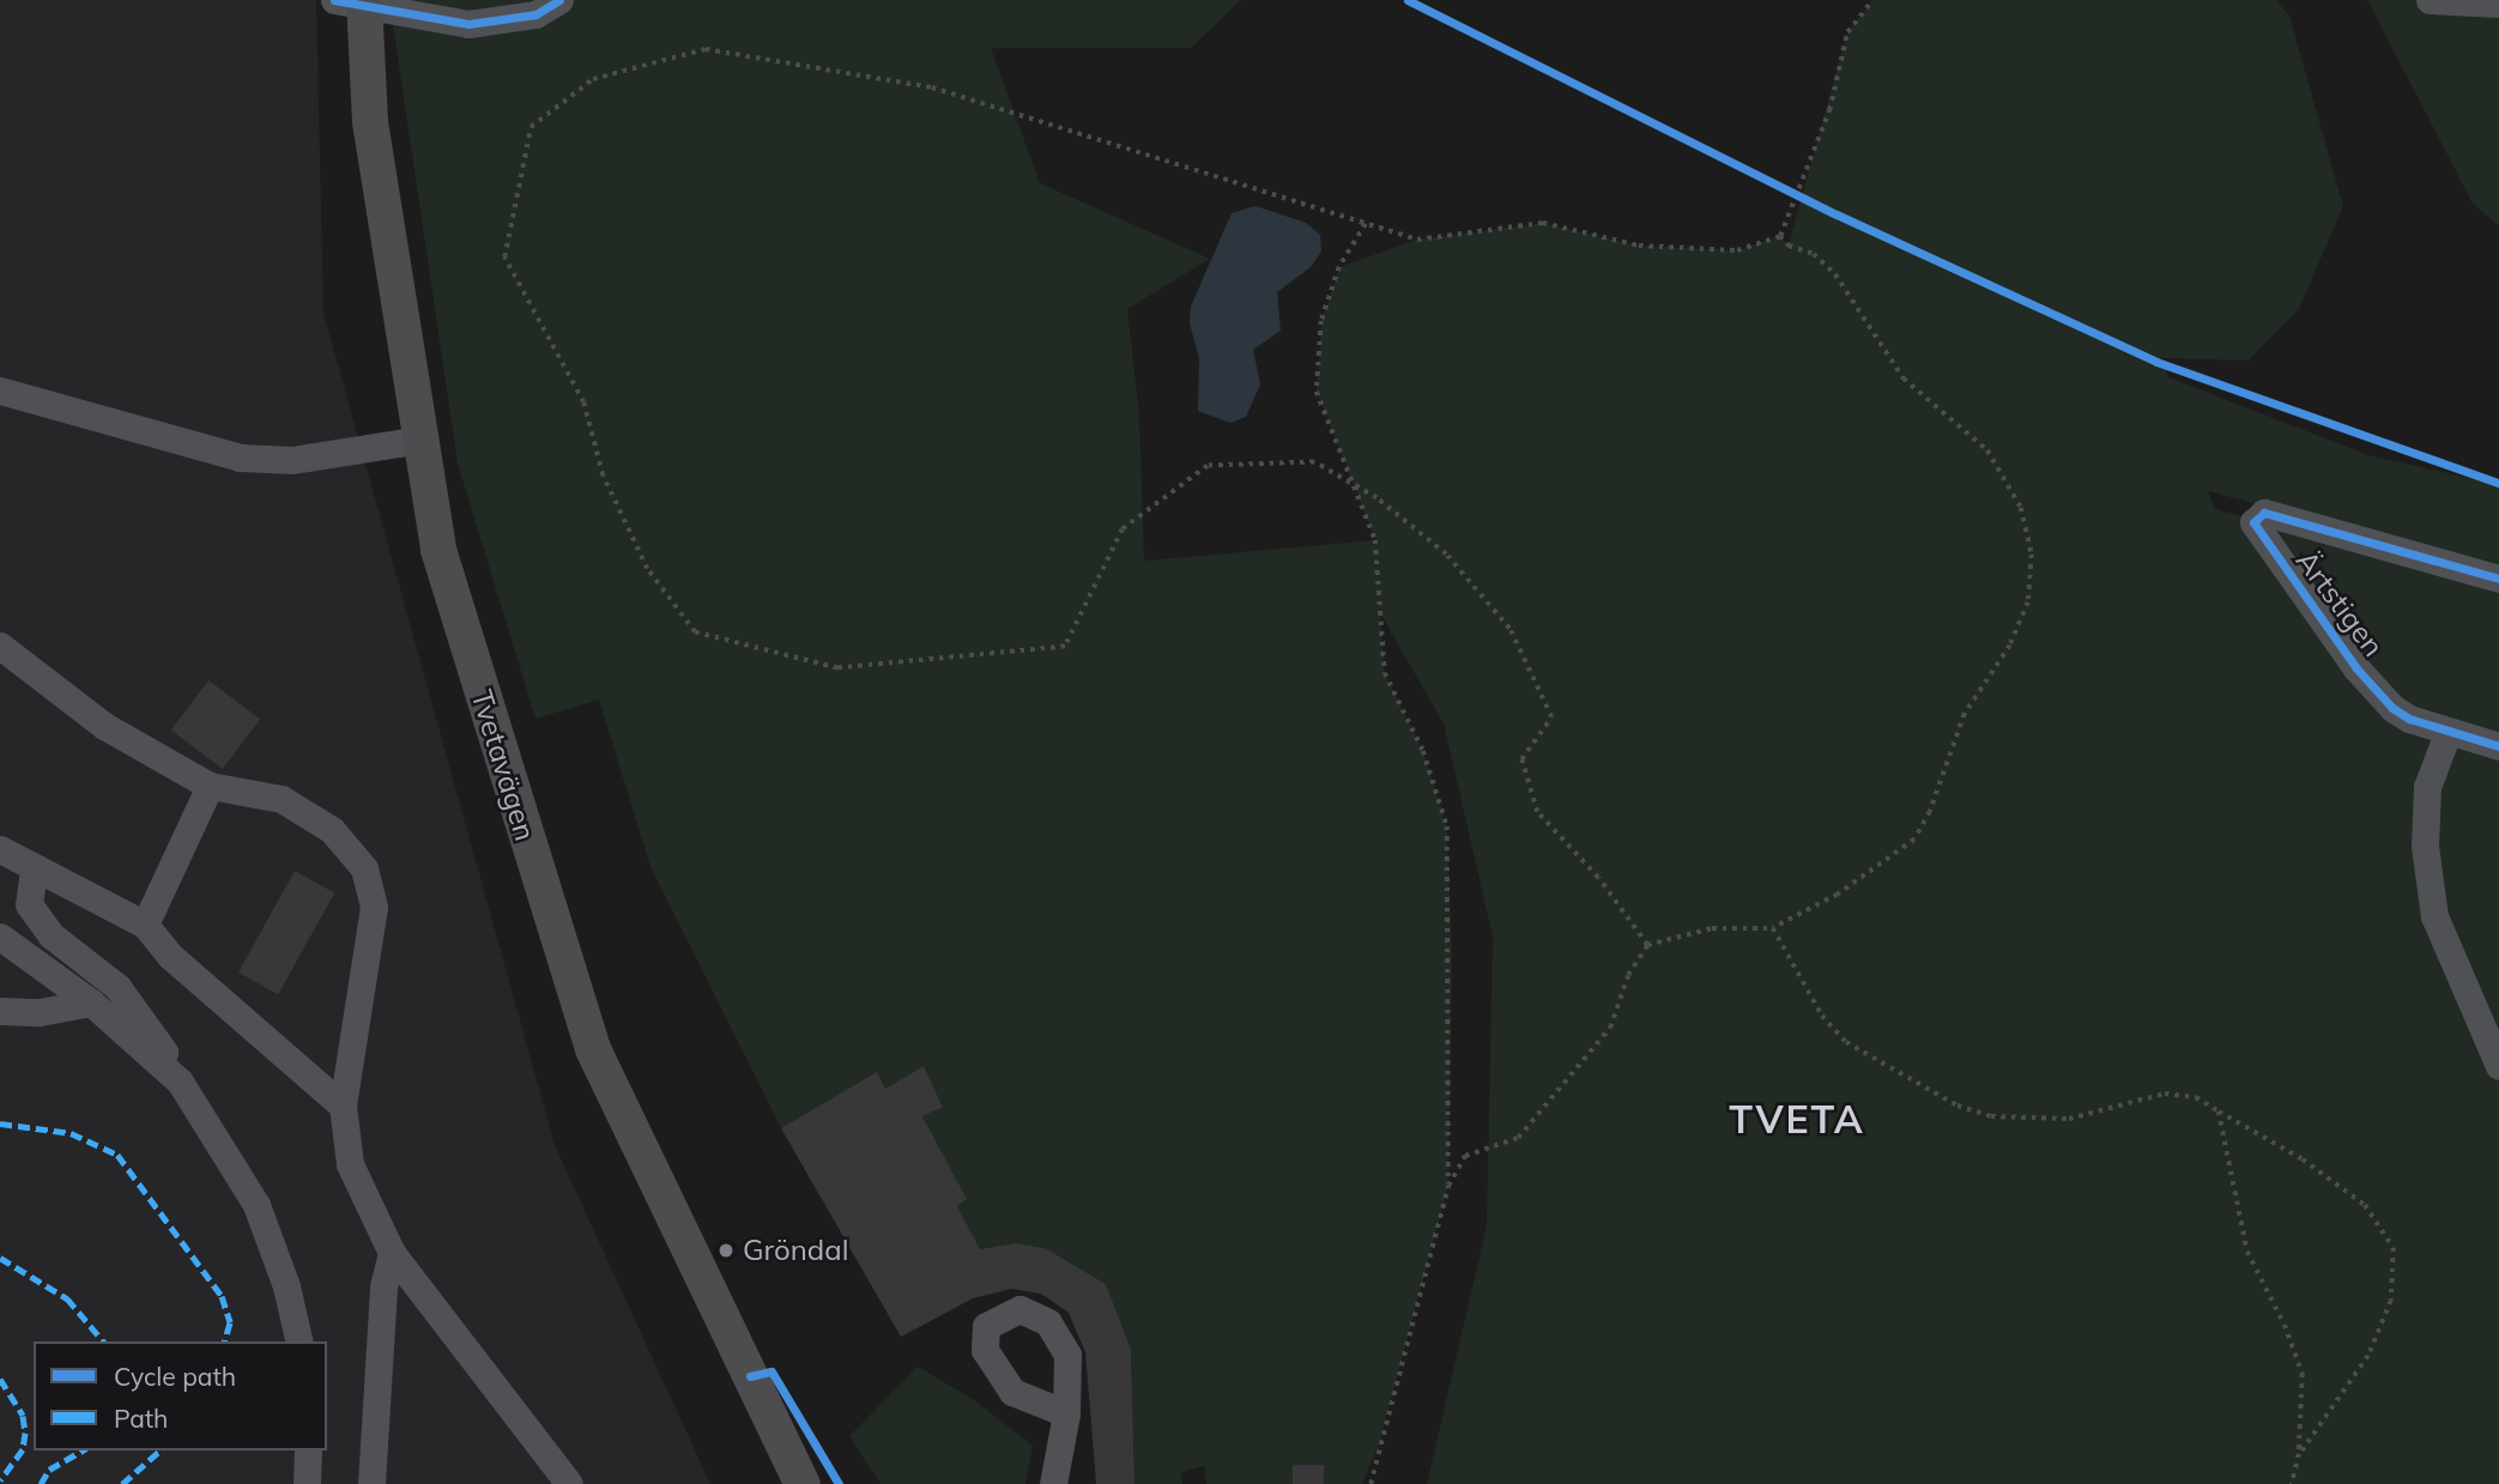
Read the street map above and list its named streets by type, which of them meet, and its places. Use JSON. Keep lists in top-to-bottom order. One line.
{"streets":{"main road":["Tvetavägen"],"street":["Ärtstigen"]},"districts":["TVETA"],"places":["Gröndal"],"legend":["Cycle path","Path"]}
